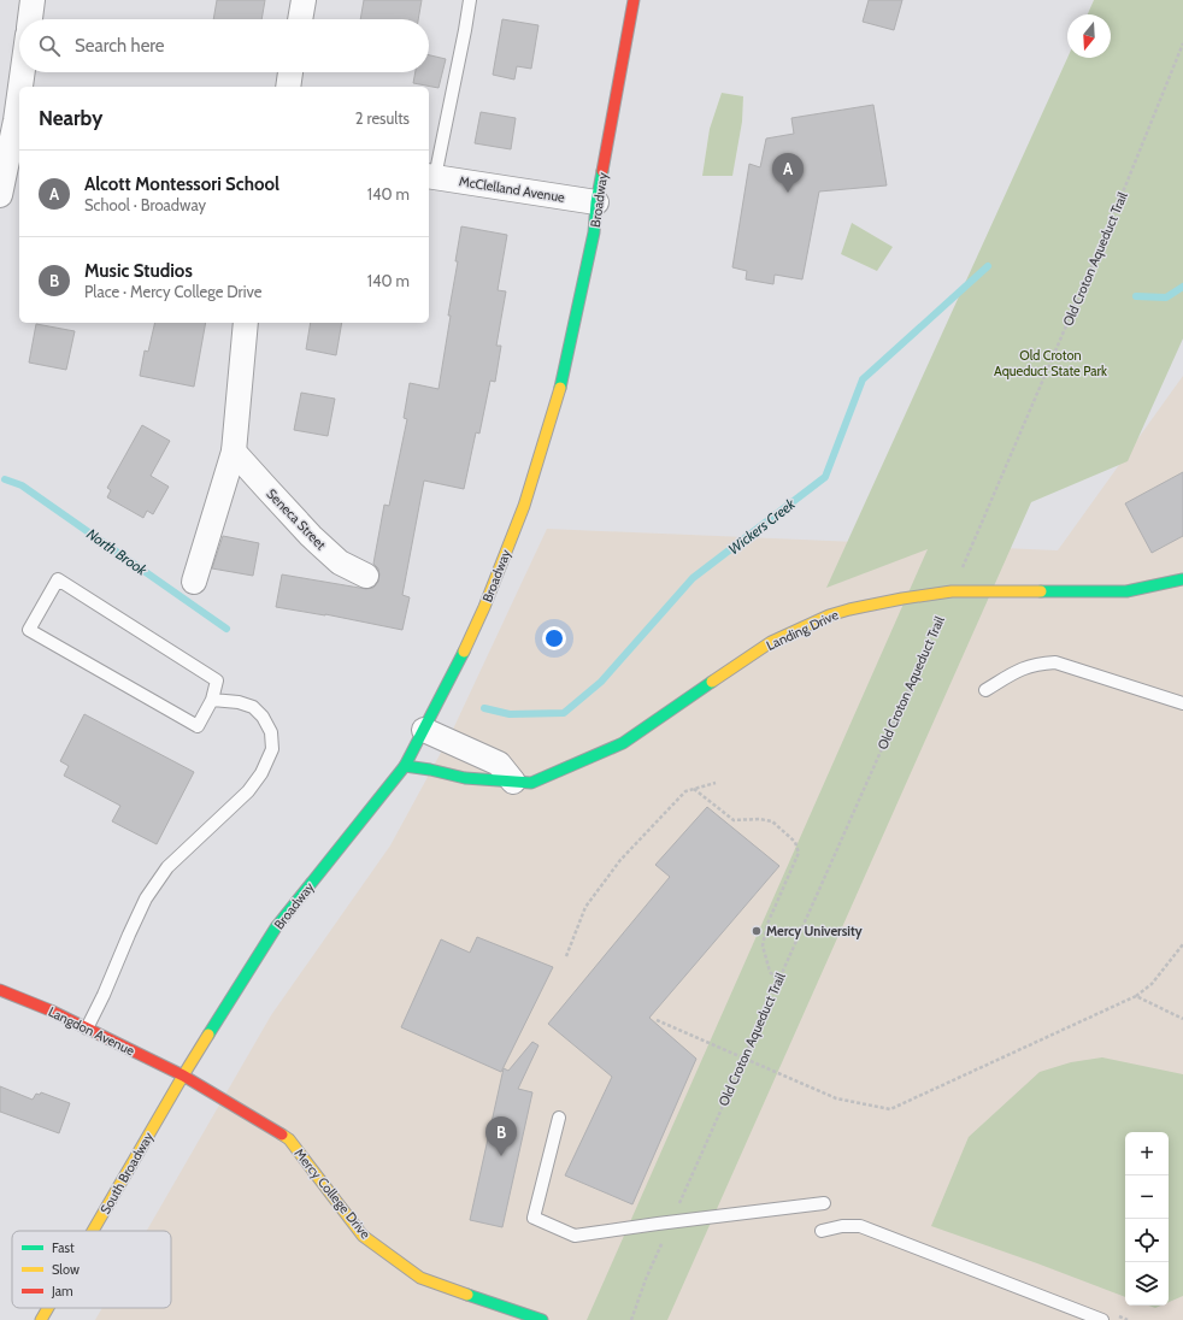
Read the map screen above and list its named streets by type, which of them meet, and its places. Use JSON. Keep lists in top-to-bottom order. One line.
{"streets":{"main road":["Broadway","Landing Drive","Langdon Avenue","South Broadway","Mercy College Drive"],"street":["McClelland Avenue","Seneca Street"],"path":["Old Croton Aqueduct Trail"]},"crossings":[["McClelland Avenue","Broadway"],["Broadway","Landing Drive"],["Broadway","Langdon Avenue"],["Broadway","South Broadway"],["Broadway","Mercy College Drive"],["Old Croton Aqueduct Trail","Landing Drive"],["Langdon Avenue","South Broadway"],["Langdon Avenue","Mercy College Drive"],["South Broadway","Mercy College Drive"]],"water":["Wickers Creek","North Brook"],"parks":["Old Croton Aqueduct State Park"],"places":["Mercy University"],"legend":["Fast","Slow","Jam"],"north":"bottom","page":{"search":"Search here","heading":["Nearby","2 results"],"list":[{"mark":"A","name":"Alcott Montessori School","note":"School · Broadway","value":"140 m"},{"mark":"B","name":"Music Studios","note":"Place · Mercy College Drive","value":"140 m"}],"pins":["A","B"],"map_buttons":["+","−"]}}
